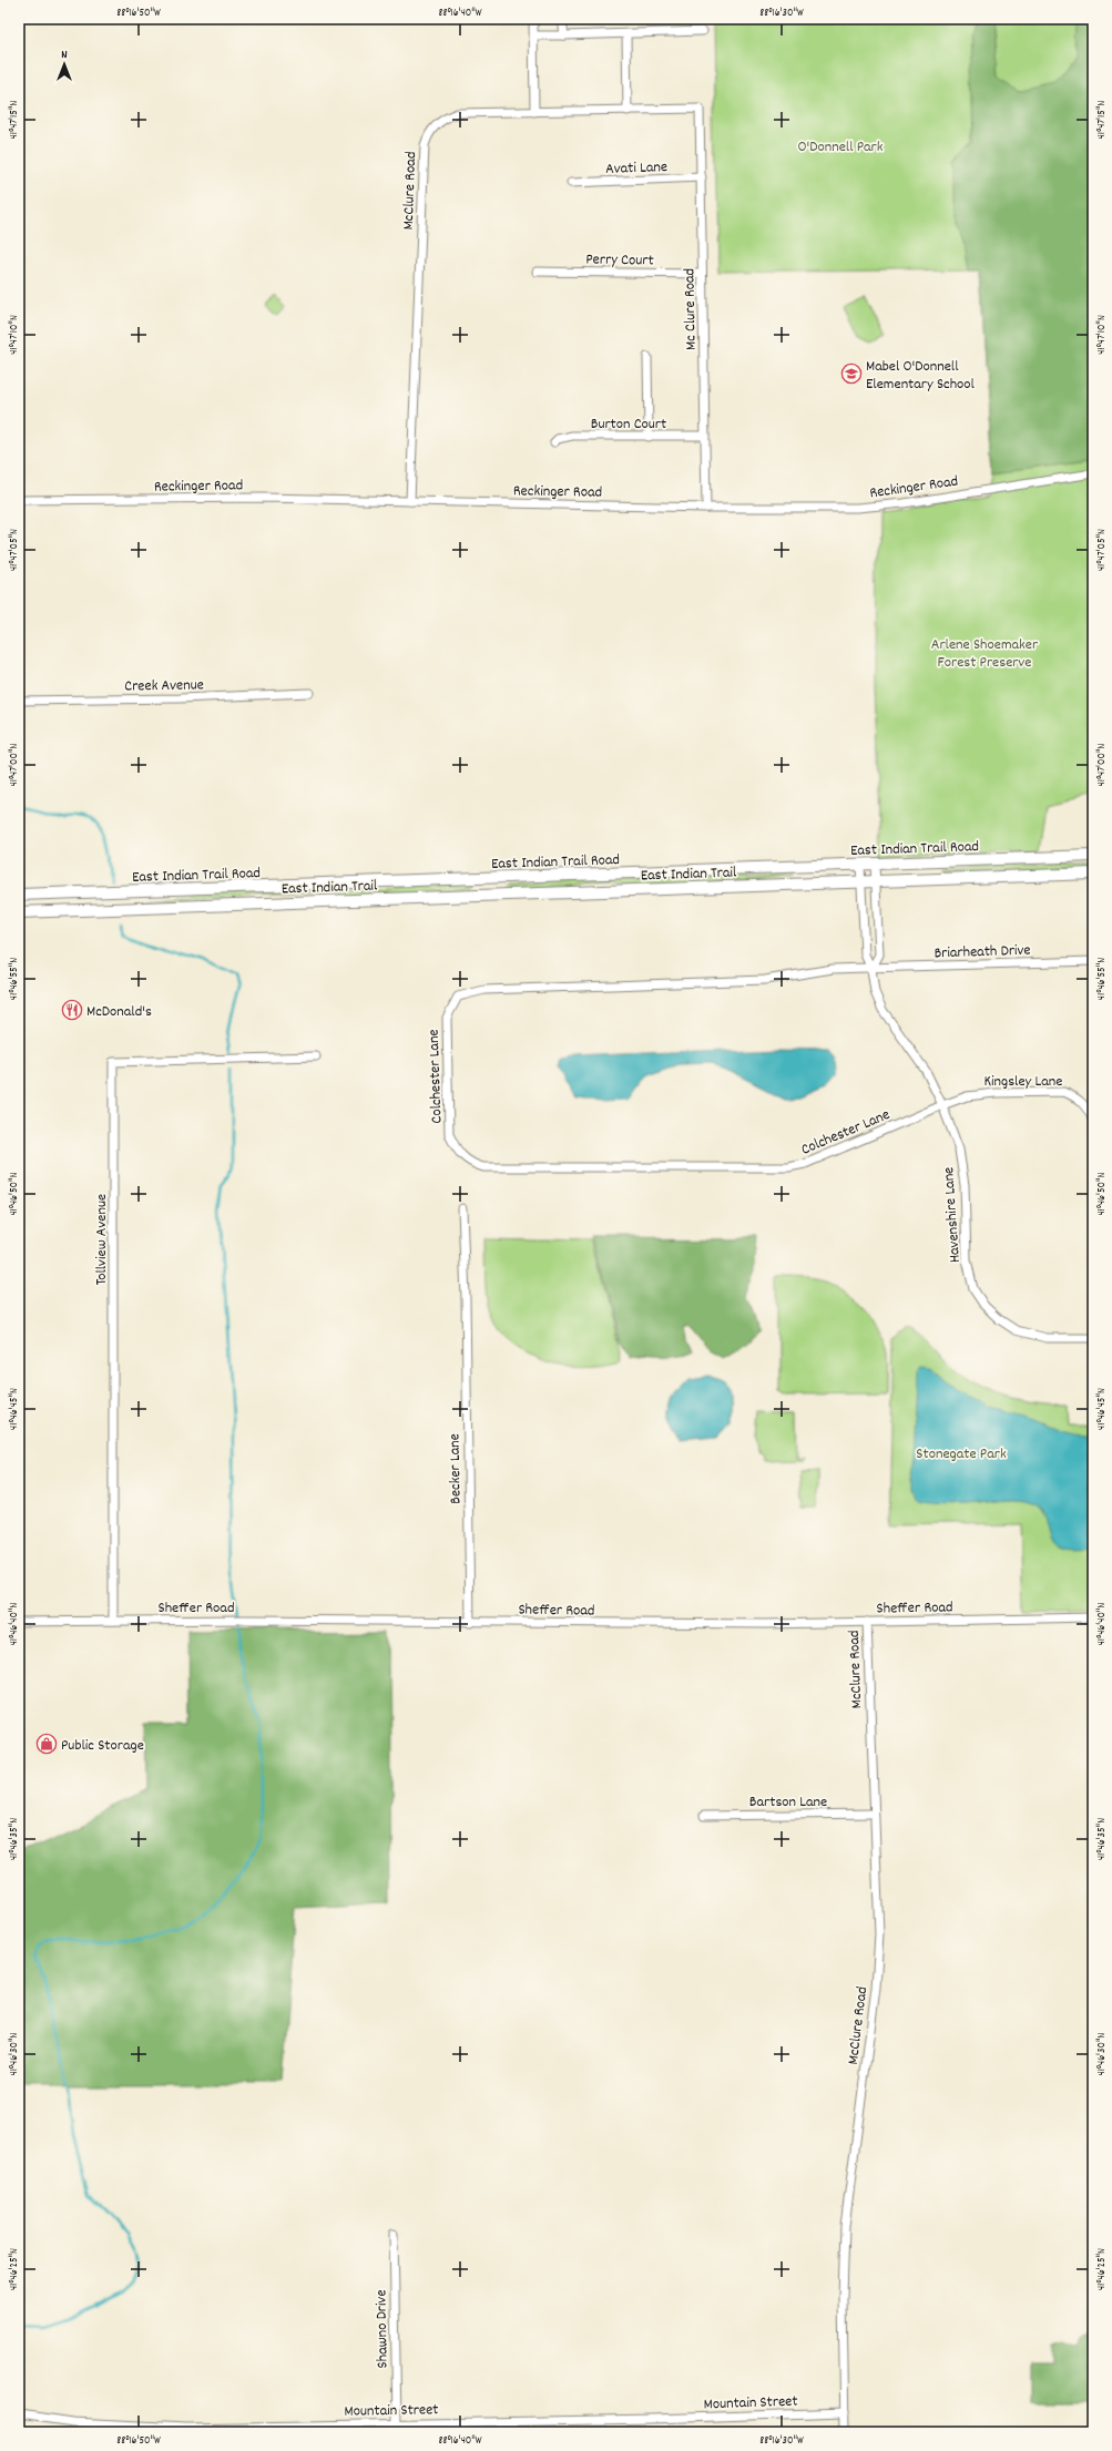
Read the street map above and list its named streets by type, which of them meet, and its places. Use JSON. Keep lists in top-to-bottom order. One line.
{"streets":{"main road":["East Indian Trail Road","East Indian Trail"],"street":["Avati Lane","McClure Road","Perry Court","Mc Clure Road","Burton Court","Reckinger Road","Creek Avenue","Briarheath Drive","Colchester Lane","Kingsley Lane","Havenshire Lane","Tollview Avenue","Becker Lane","Sheffer Road","Bartson Lane","Shawno Drive","Mountain Street"]},"crossings":[["Avati Lane","Mc Clure Road"],["McClure Road","Mc Clure Road"],["McClure Road","Reckinger Road"],["McClure Road","Sheffer Road"],["McClure Road","Bartson Lane"],["McClure Road","Mountain Street"],["Perry Court","Mc Clure Road"],["Mc Clure Road","Burton Court"],["Mc Clure Road","Reckinger Road"],["East Indian Trail Road","Havenshire Lane"],["East Indian Trail","Havenshire Lane"],["Briarheath Drive","Colchester Lane"],["Briarheath Drive","Havenshire Lane"],["Colchester Lane","Kingsley Lane"],["Colchester Lane","Havenshire Lane"],["Kingsley Lane","Havenshire Lane"],["Tollview Avenue","Sheffer Road"],["Becker Lane","Sheffer Road"],["Shawno Drive","Mountain Street"]],"parks":["O'Donnell Park","Arlene Shoemaker Forest Preserve","Stonegate Park"],"places":{"school or university":["Mabel O'Donnell Elementary School"],"restaurant":["McDonald's"],"shop":["Public Storage"]},"north":"top","coordinates":["88°16'50\"W","88°16'40\"W","88°16'30\"W","41°47'15\"N","41°47'10\"N","41°47'05\"N","41°47'00\"N","41°46'55\"N","41°46'50\"N","41°46'45\"N","41°46'40\"N","41°46'35\"N","41°46'30\"N","41°46'25\"N"]}
